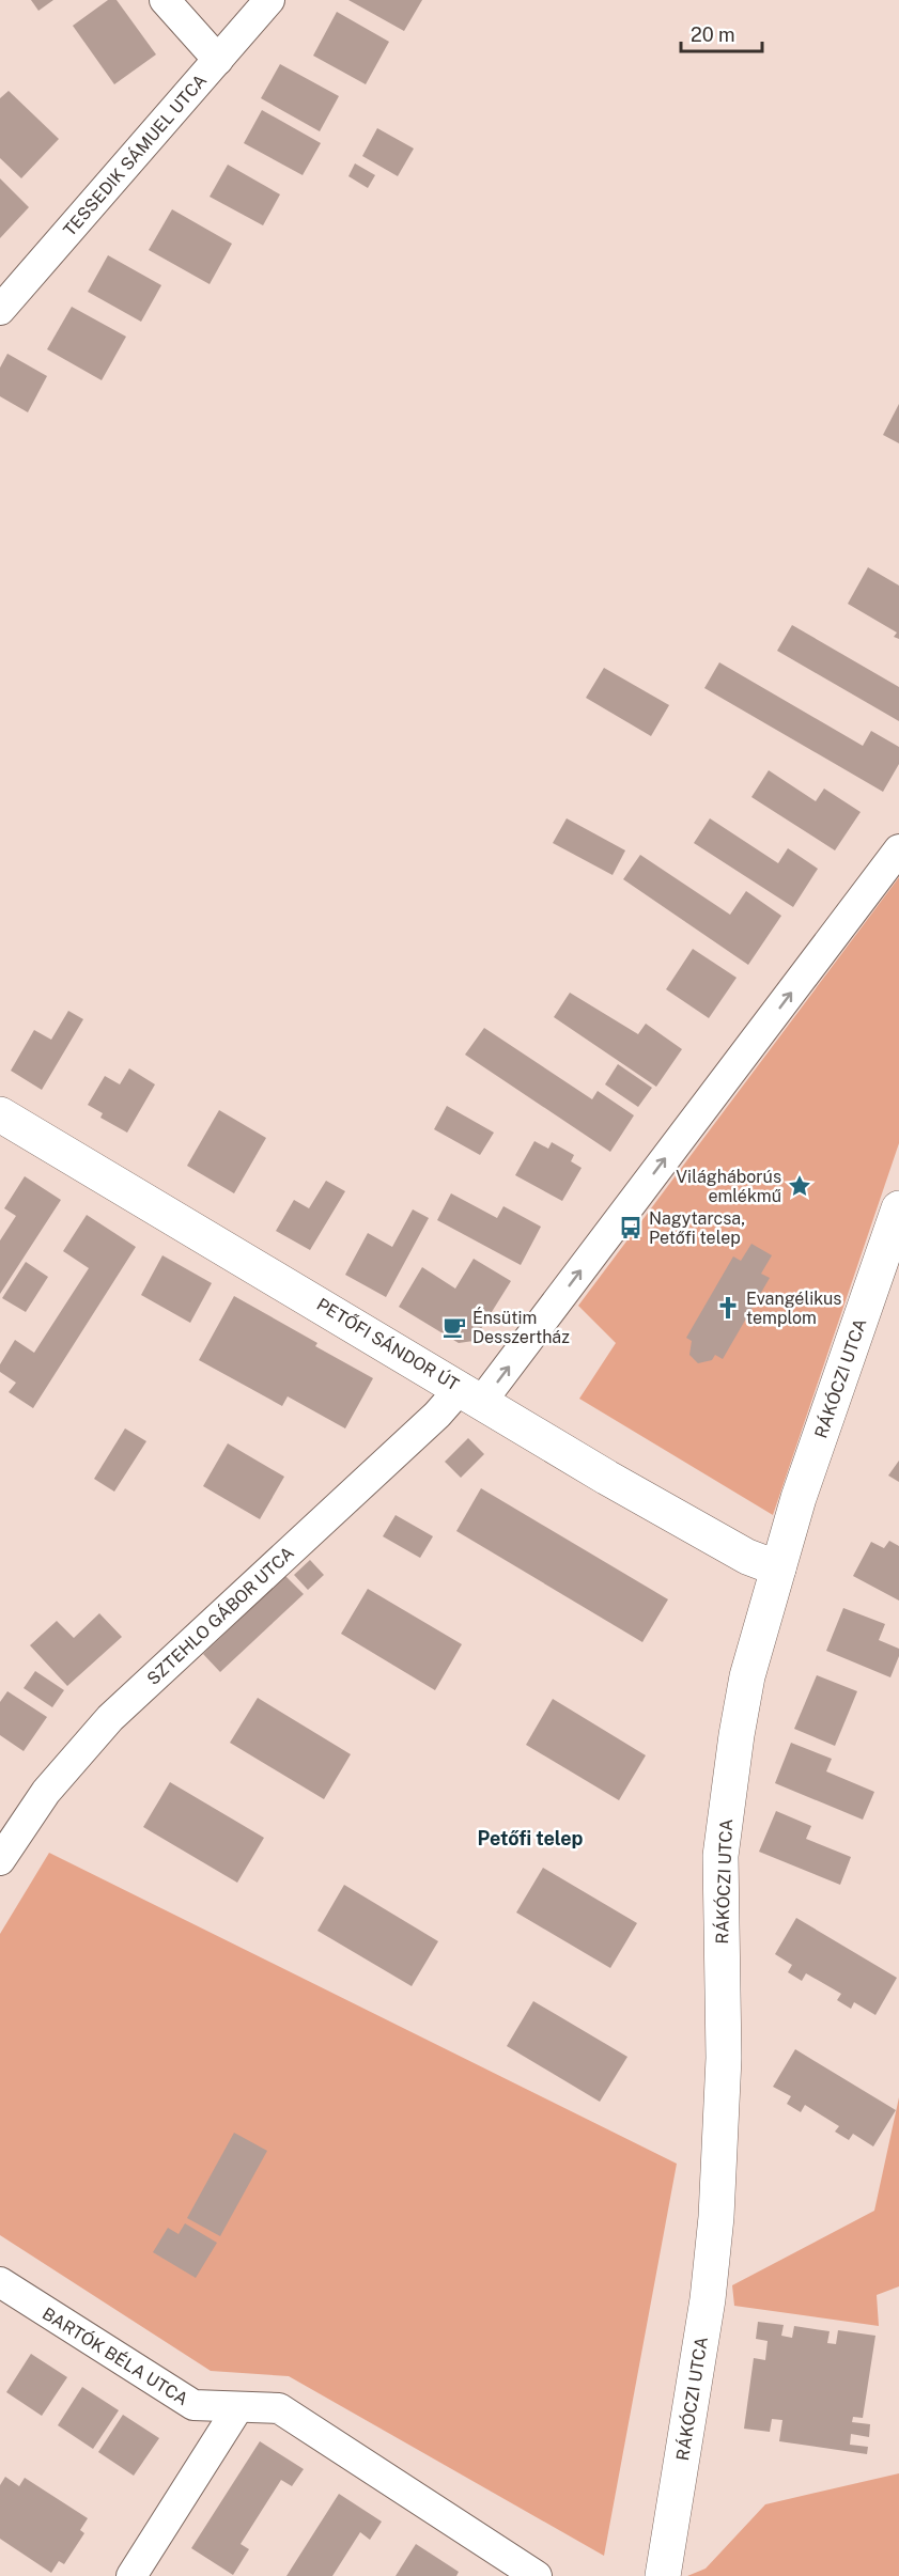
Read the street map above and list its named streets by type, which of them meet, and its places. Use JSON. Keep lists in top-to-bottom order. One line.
{"streets":{"main road":["PETŐFI SÁNDOR ÚT","RÁKÓCZI UTCA"],"street":["TESSEDIK SÁMUEL UTCA","SZTEHLO GÁBOR UTCA","BARTÓK BÉLA UTCA"]},"crossings":[["PETŐFI SÁNDOR ÚT","RÁKÓCZI UTCA"],["PETŐFI SÁNDOR ÚT","SZTEHLO GÁBOR UTCA"]],"districts":["Petőfi telep"],"places":{"place":["Világháborús emlékmű"],"bus stop":["Nagytarcsa, Petőfi telep"],"church":["Evangélikus templom"],"cafe":["Énsütim Desszertház"]},"scale_bar":"20 m"}
